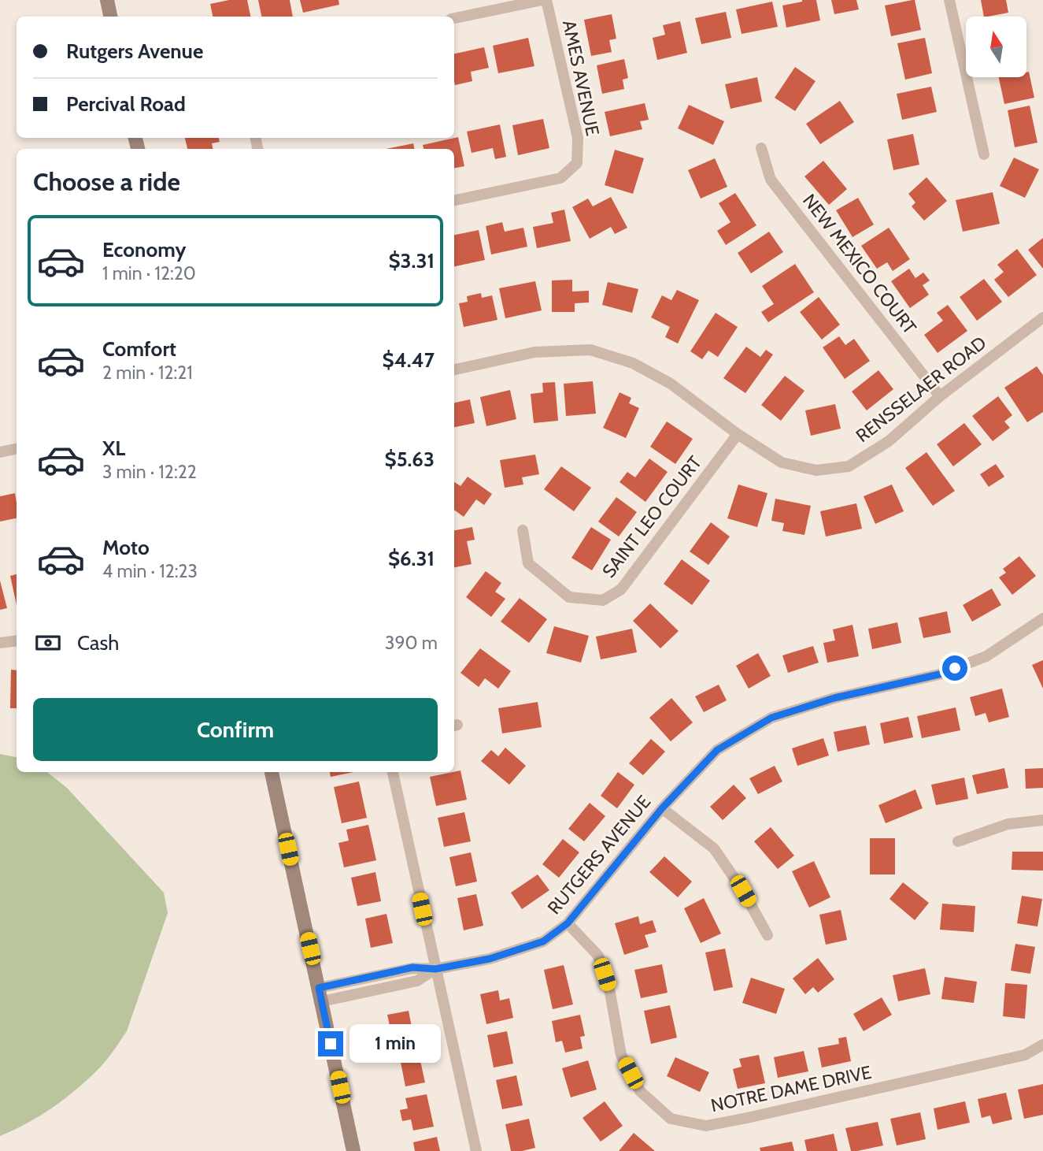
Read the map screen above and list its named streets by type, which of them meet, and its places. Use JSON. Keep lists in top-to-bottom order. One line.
{"streets":{"street":["AMES AVENUE","NEW MEXICO COURT","RENSSELAER ROAD","SAINT LEO COURT","RUTGERS AVENUE","NOTRE DAME DRIVE"]},"crossings":[["NEW MEXICO COURT","RENSSELAER ROAD"],["RENSSELAER ROAD","SAINT LEO COURT"],["RUTGERS AVENUE","NOTRE DAME DRIVE"]],"north":"top","page":{"banner":["Rutgers Avenue","Percival Road"],"heading":"Choose a ride","list":[{"name":"Economy","note":"1 min · 12:20","value":"$3.31"},{"name":"Comfort","note":"2 min · 12:21","value":"$4.47"},{"name":"XL","note":"3 min · 12:22","value":"$5.63"},{"name":"Moto","note":"4 min · 12:23","value":"$6.31"}],"pay":["Cash","390 m"],"buttons":"Confirm","bubble":"1 min"}}
